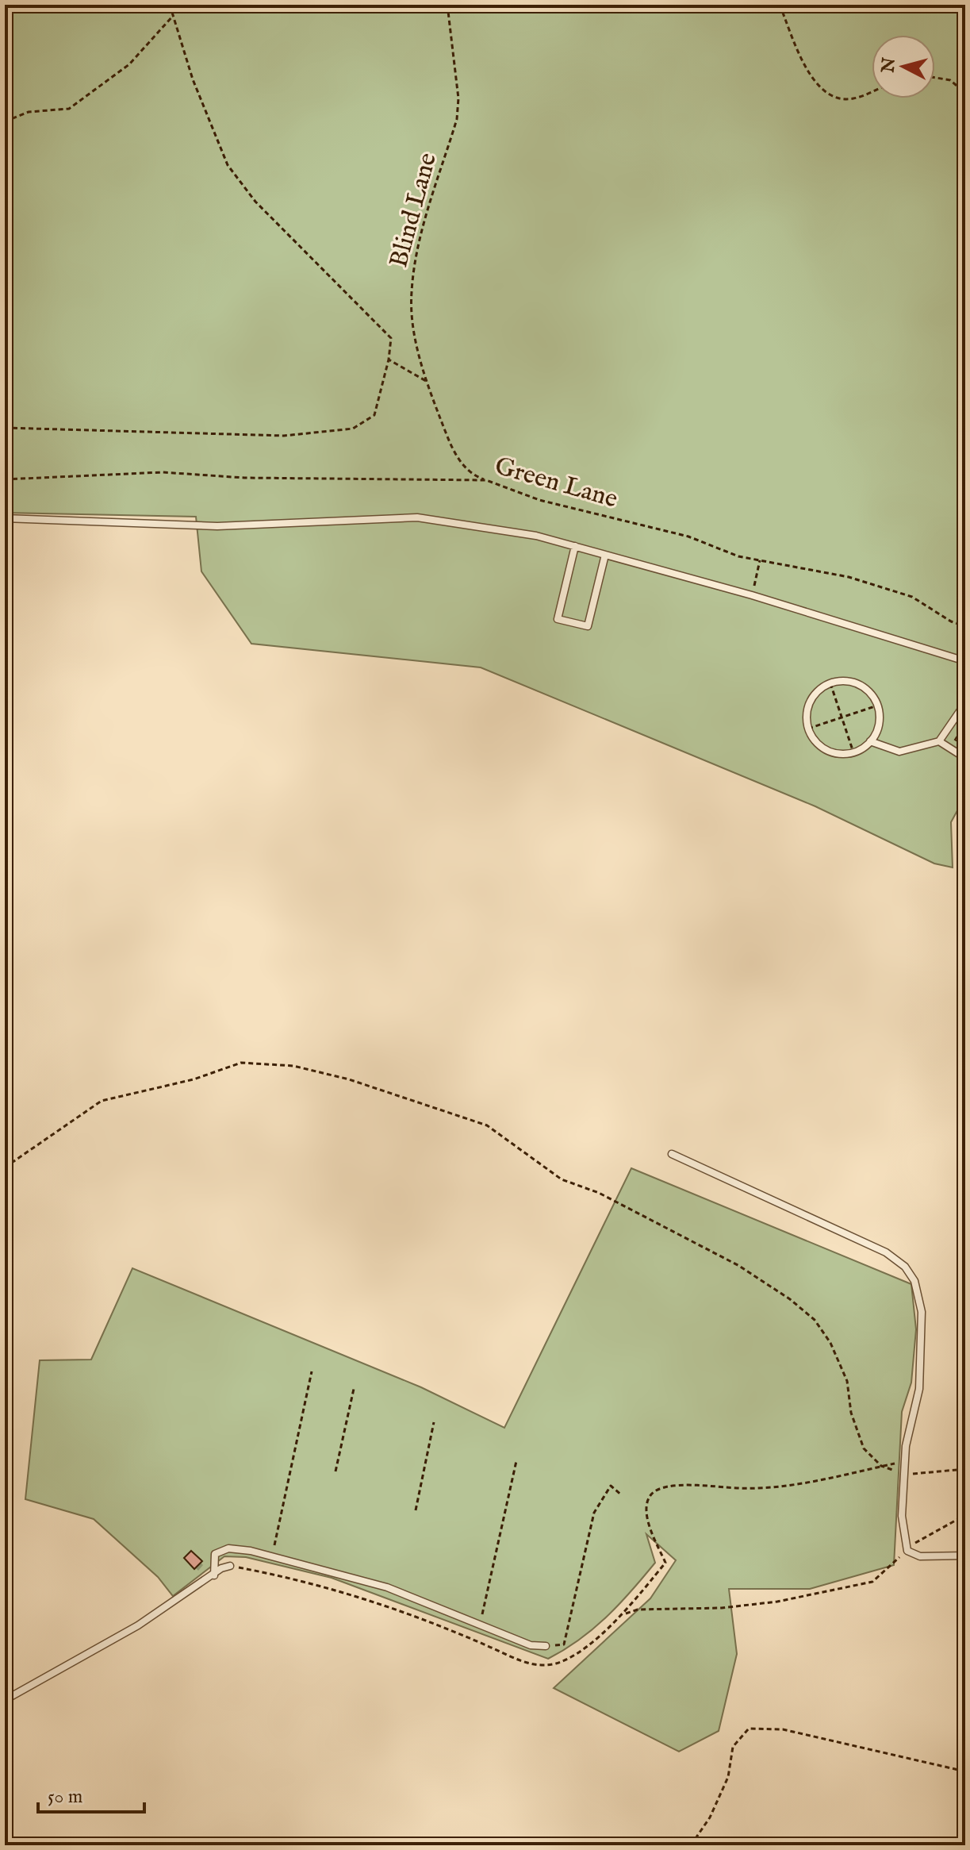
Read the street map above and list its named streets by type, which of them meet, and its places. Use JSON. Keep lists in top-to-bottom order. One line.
{"streets":{"path":["Blind Lane","Green Lane"]},"crossings":[["Blind Lane","Green Lane"]],"scale_bar":"50 m","north":"left"}
